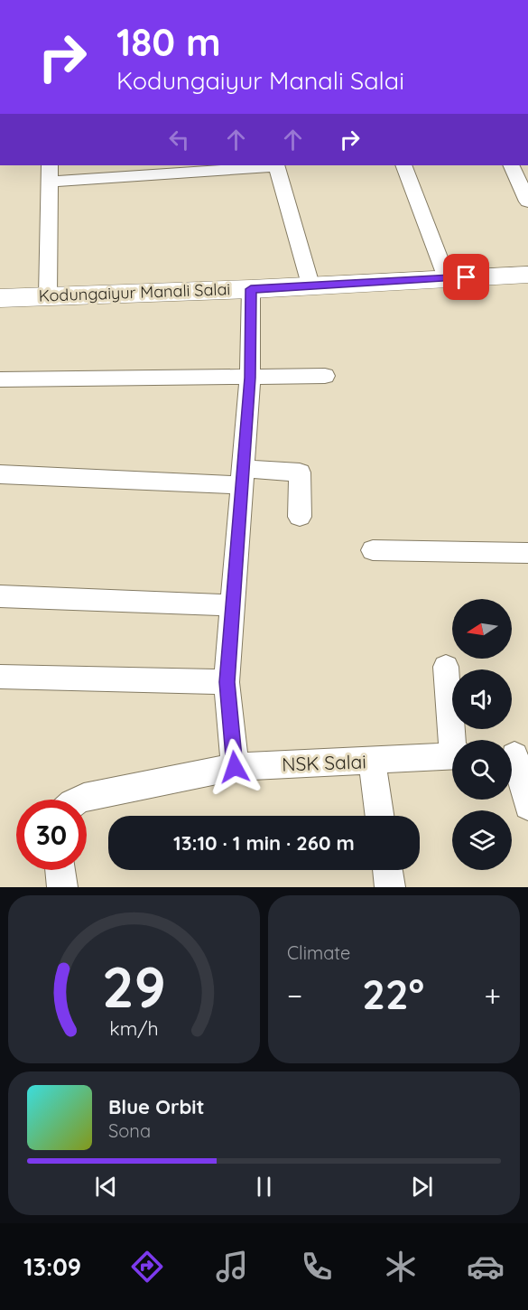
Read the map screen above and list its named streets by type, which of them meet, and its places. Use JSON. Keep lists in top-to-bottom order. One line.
{"streets":{"street":["Kodungaiyur Manali Salai","NSK Salai"]},"north":"left","page":{"turn":["180 m","Kodungaiyur Manali Salai"],"limit":"30","trip":"13:10 · 1 min · 260 m","tile":"Climate","heat":["−","22°","+"],"song":["Blue Orbit","Sona"],"tabs":"13:09","gauge":["29","km/h"]}}
